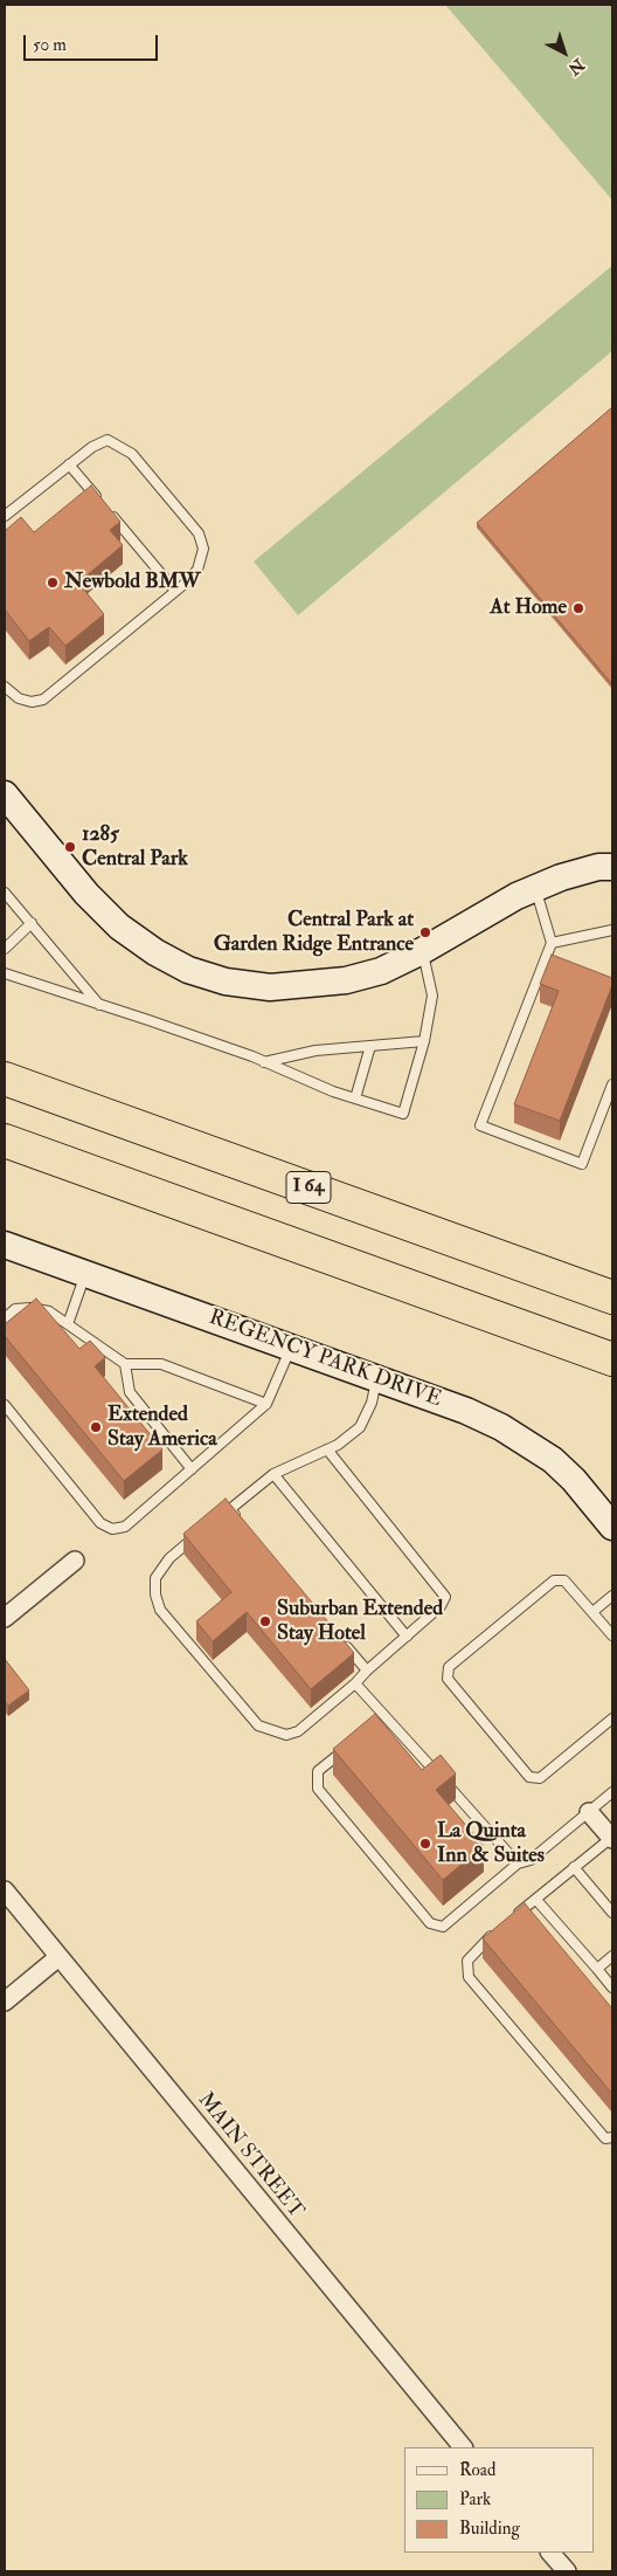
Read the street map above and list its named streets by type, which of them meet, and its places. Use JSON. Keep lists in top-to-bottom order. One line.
{"streets":{"highway":["I 64"],"street":["REGENCY PARK DRIVE","MAIN STREET"]},"places":["Newbold BMW","At Home","1285 Central Park","Central Park at Garden Ridge Entrance","Extended Stay America","Suburban Extended Stay Hotel","La Quinta Inn & Suites"],"legend":["Road","Park","Building"],"scale_bar":"50 m","north":"bottom right"}
